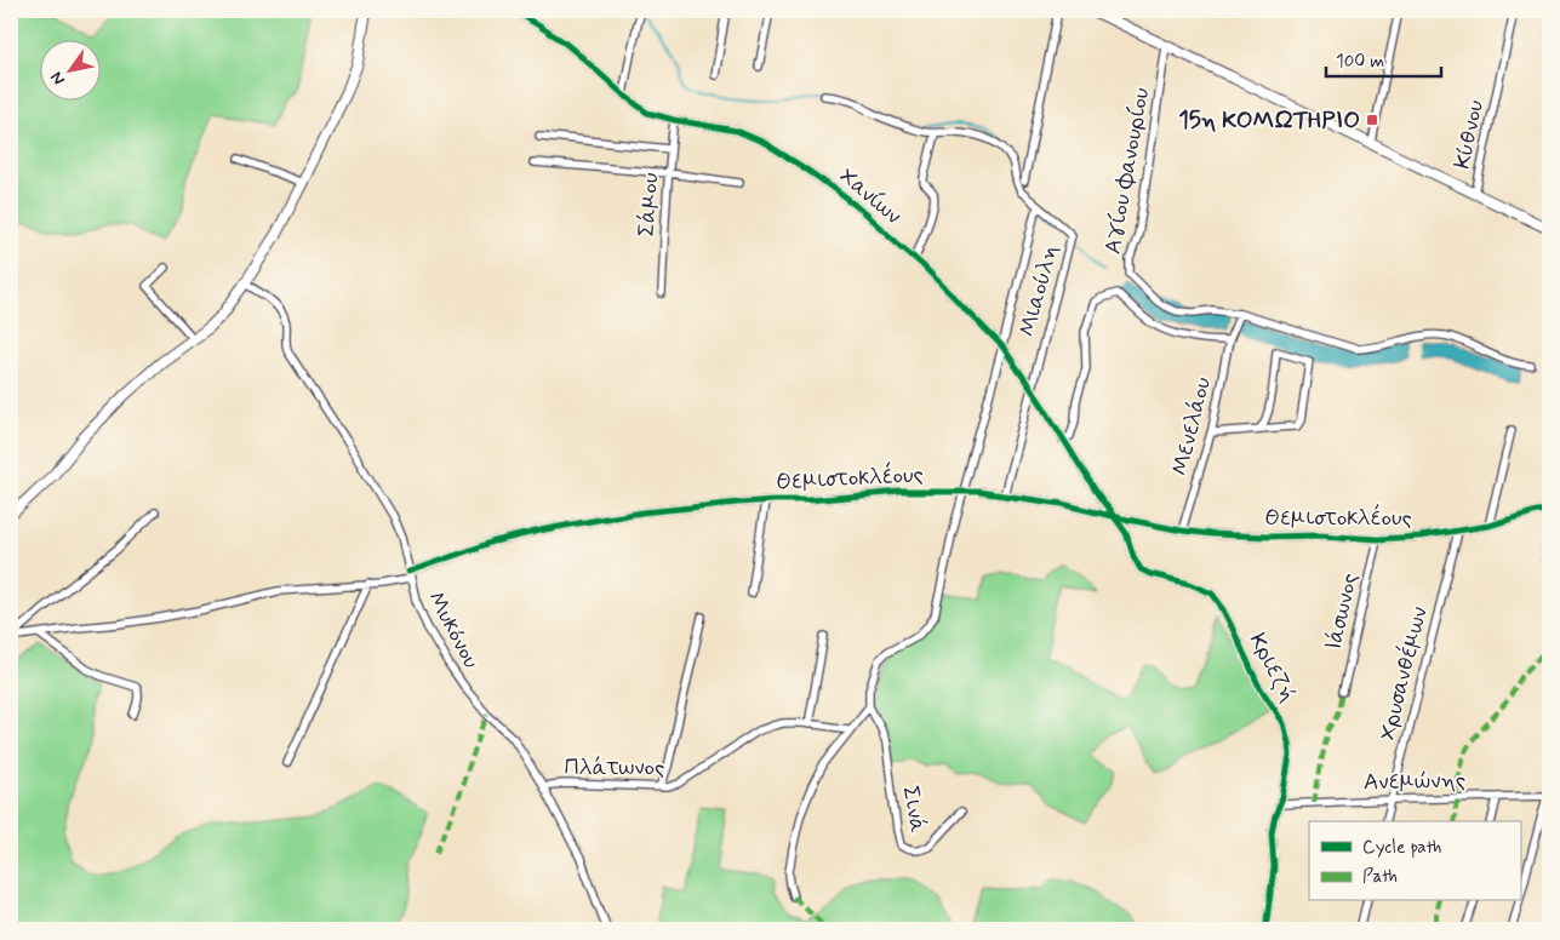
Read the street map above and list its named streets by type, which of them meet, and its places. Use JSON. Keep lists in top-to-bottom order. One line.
{"streets":{"street":["Κύθνου","Αγίου Φανουρίου","Χανίων","Σάμου","Μιαούλη","Μενελάου","Θεμιστοκλέους","Ιάσωνος","Μυκόνου","Κριεζή","Χρυσανθέμων","Πλάτωνος","Ανεμώνης","Σινά"]},"crossings":[["Αγίου Φανουρίου","Μενελάου"],["Χανίων","Σάμου"],["Χανίων","Μιαούλη"],["Χανίων","Θεμιστοκλέους"],["Χανίων","Κριεζή"],["Μιαούλη","Θεμιστοκλέους"],["Μενελάου","Θεμιστοκλέους"],["Θεμιστοκλέους","Ιάσωνος"],["Θεμιστοκλέους","Μυκόνου"],["Θεμιστοκλέους","Κριεζή"],["Θεμιστοκλέους","Χρυσανθέμων"],["Μυκόνου","Πλάτωνος"],["Κριεζή","Ανεμώνης"],["Χρυσανθέμων","Ανεμώνης"]],"places":{"transit":["15η ΚΟΜΩΤΗΡΙΟ"]},"legend":["Cycle path","Path"],"scale_bar":"100 m","north":"bottom left"}
